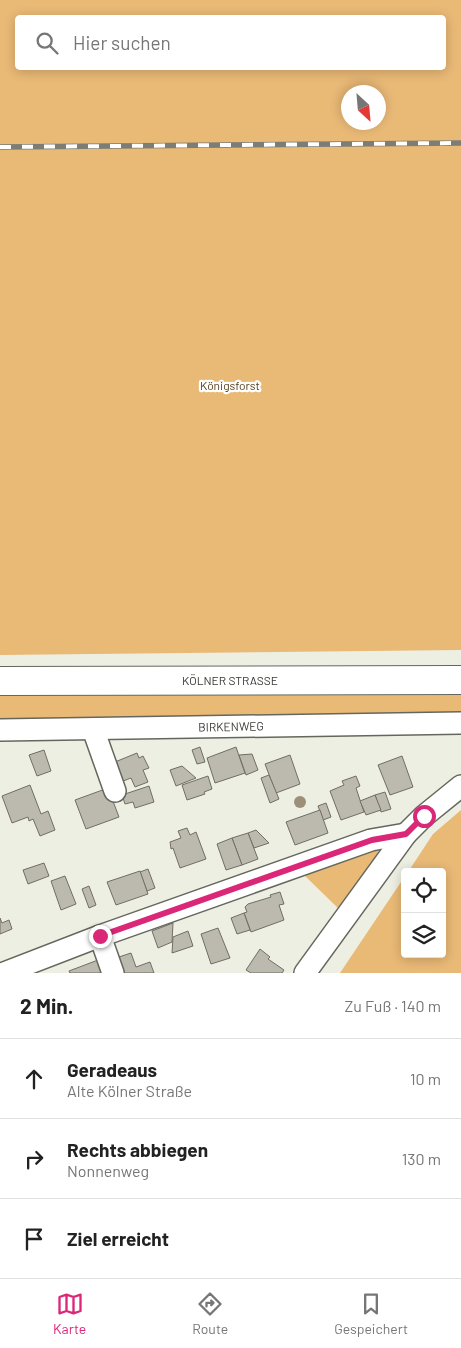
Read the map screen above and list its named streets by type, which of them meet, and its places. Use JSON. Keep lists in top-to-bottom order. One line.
{"streets":{"main road":["KÖLNER STRASSE"],"street":["BIRKENWEG"]},"parks":["Königsforst"],"north":"bottom right","page":{"search":"Hier suchen","heading":["2 Min.","Zu Fuß · 140 m"],"list":[["Geradeaus","Alte Kölner Straße","10 m"],["Rechts abbiegen","Nonnenweg","130 m"],"Ziel erreicht"],"nav":["Karte","Route","Gespeichert"]}}
